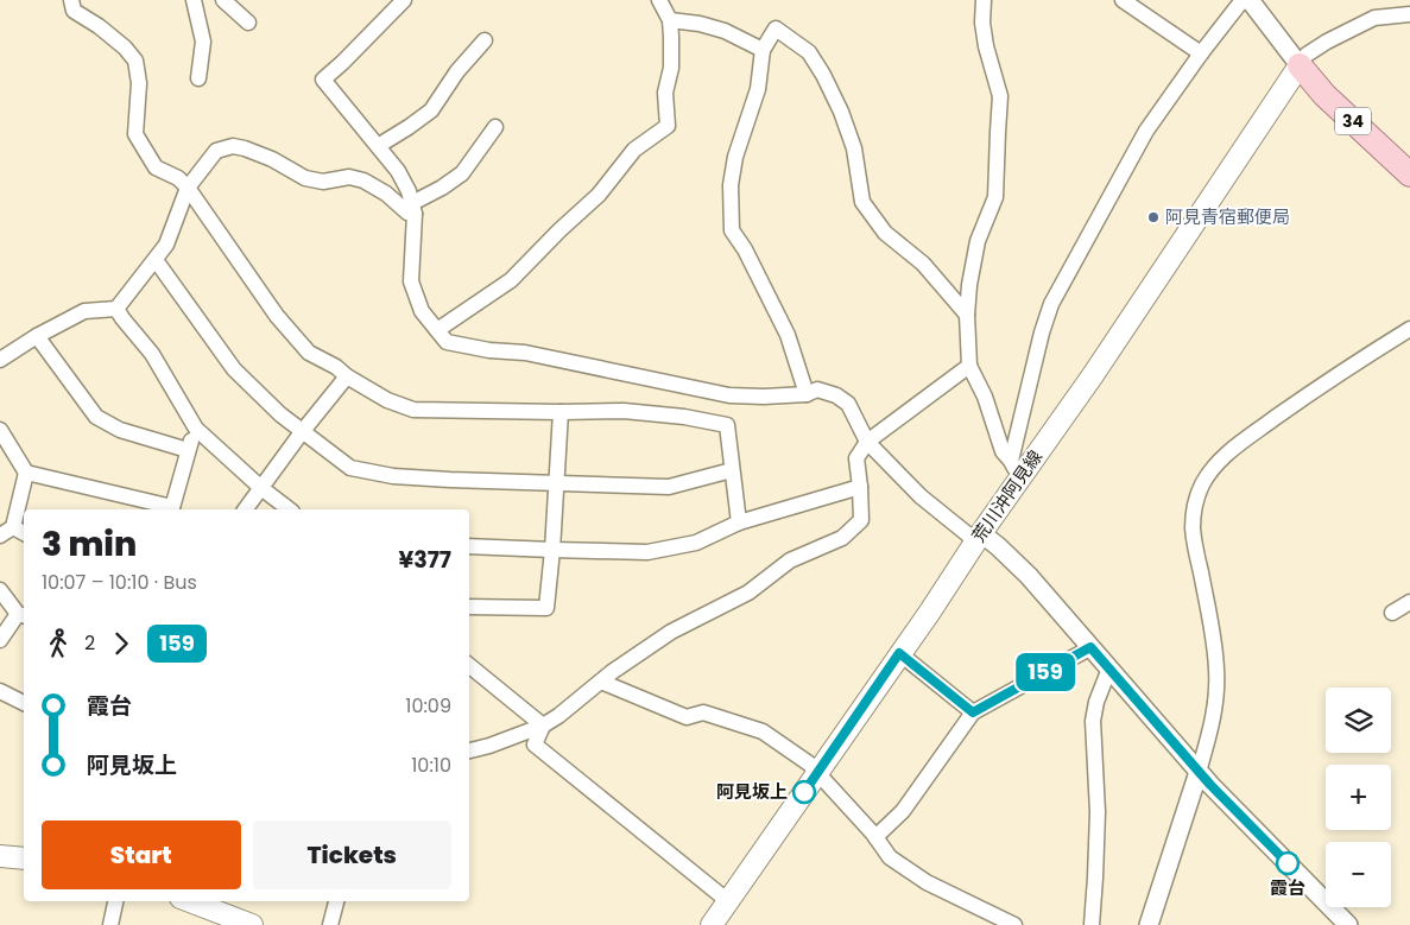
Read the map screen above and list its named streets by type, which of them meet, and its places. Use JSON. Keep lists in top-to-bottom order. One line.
{"streets":{"main road":["34","荒川沖阿見線"]},"crossings":[["34","荒川沖阿見線"]],"places":["阿見青宿郵便局","阿見坂上","霞台"],"lines":["bus line 159"],"page":{"on_map":"159","heading":["3 min","10:07 – 10:10 · Bus","¥377"],"legs":["2","159"],"list":[{"name":"霞台","value":"10:09"},{"name":"阿見坂上","value":"10:10"}],"map_buttons":["+","−"],"buttons":["Start","Tickets"]}}
